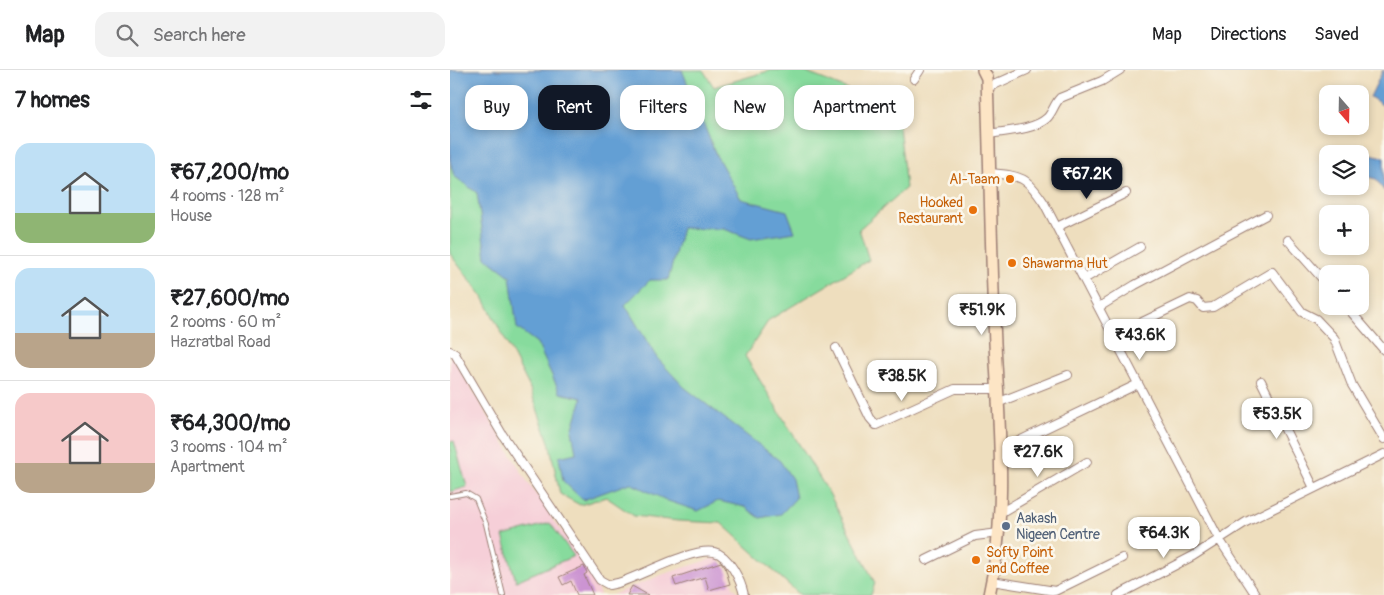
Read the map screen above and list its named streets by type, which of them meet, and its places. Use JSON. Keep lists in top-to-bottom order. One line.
{"places":["Al-Taam","Hooked Restaurant","Shawarma Hut","Aakash Nigeen Centre","Softy Point and Coffee"],"north":"bottom","page":{"header":"Map","search":"Search here","nav":["Map","Directions","Saved"],"heading":"7 homes","map_buttons":["+","−"],"chip":["Buy","Rent","Filters","New","Apartment"],"list":[{"name":"₹67,200/mo","note":"4 rooms · 128 m² · House"},{"name":"₹27,600/mo","note":"2 rooms · 60 m² · Hazratbal Road"},{"name":"₹64,300/mo","note":"3 rooms · 104 m² · Apartment"}],"price":["₹67.2K","₹51.9K","₹43.6K","₹38.5K","₹53.5K","₹27.6K","₹64.3K"]}}
